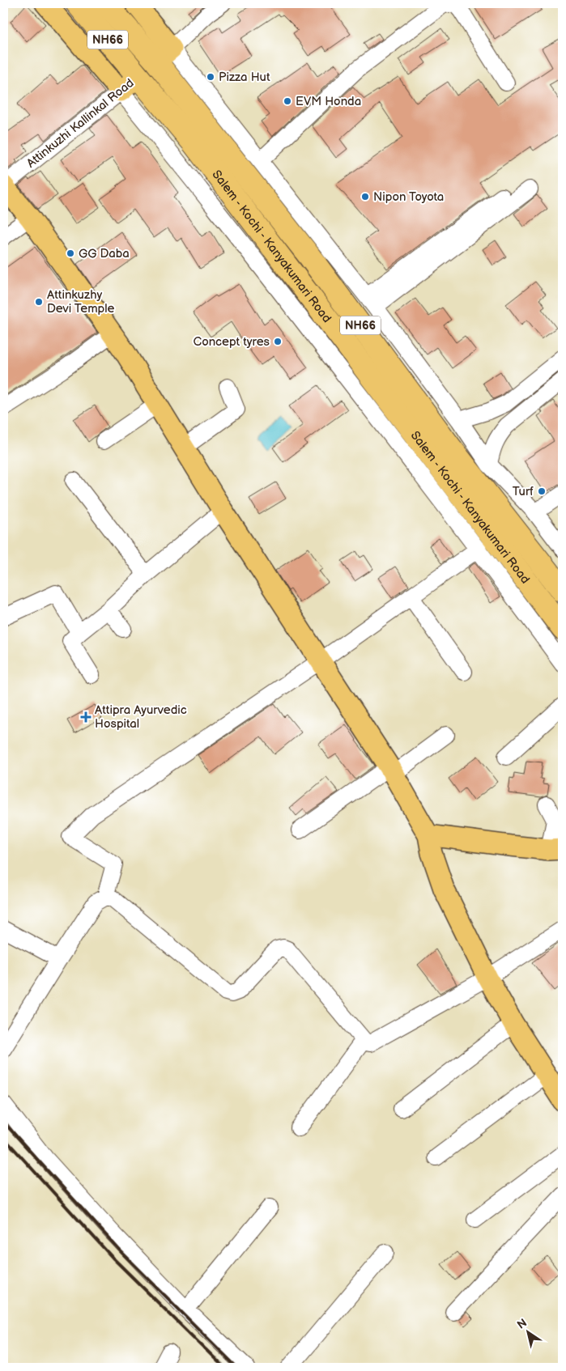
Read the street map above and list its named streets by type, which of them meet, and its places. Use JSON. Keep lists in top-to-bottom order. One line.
{"streets":{"highway":["NH66","Salem - Kochi - Kanyakumari Road"],"main road":["Attinkuzhi Kallinkal Road"]},"crossings":[["Attinkuzhi Kallinkal Road","Salem - Kochi - Kanyakumari Road"]],"places":{"other":["Pizza Hut","EVM Honda","Nipon Toyota","GG Daba","Attinkuzhy Devi Temple","Concept tyres","Turf"],"health":["Attipra Ayurvedic Hospital"]},"north":"top left"}
